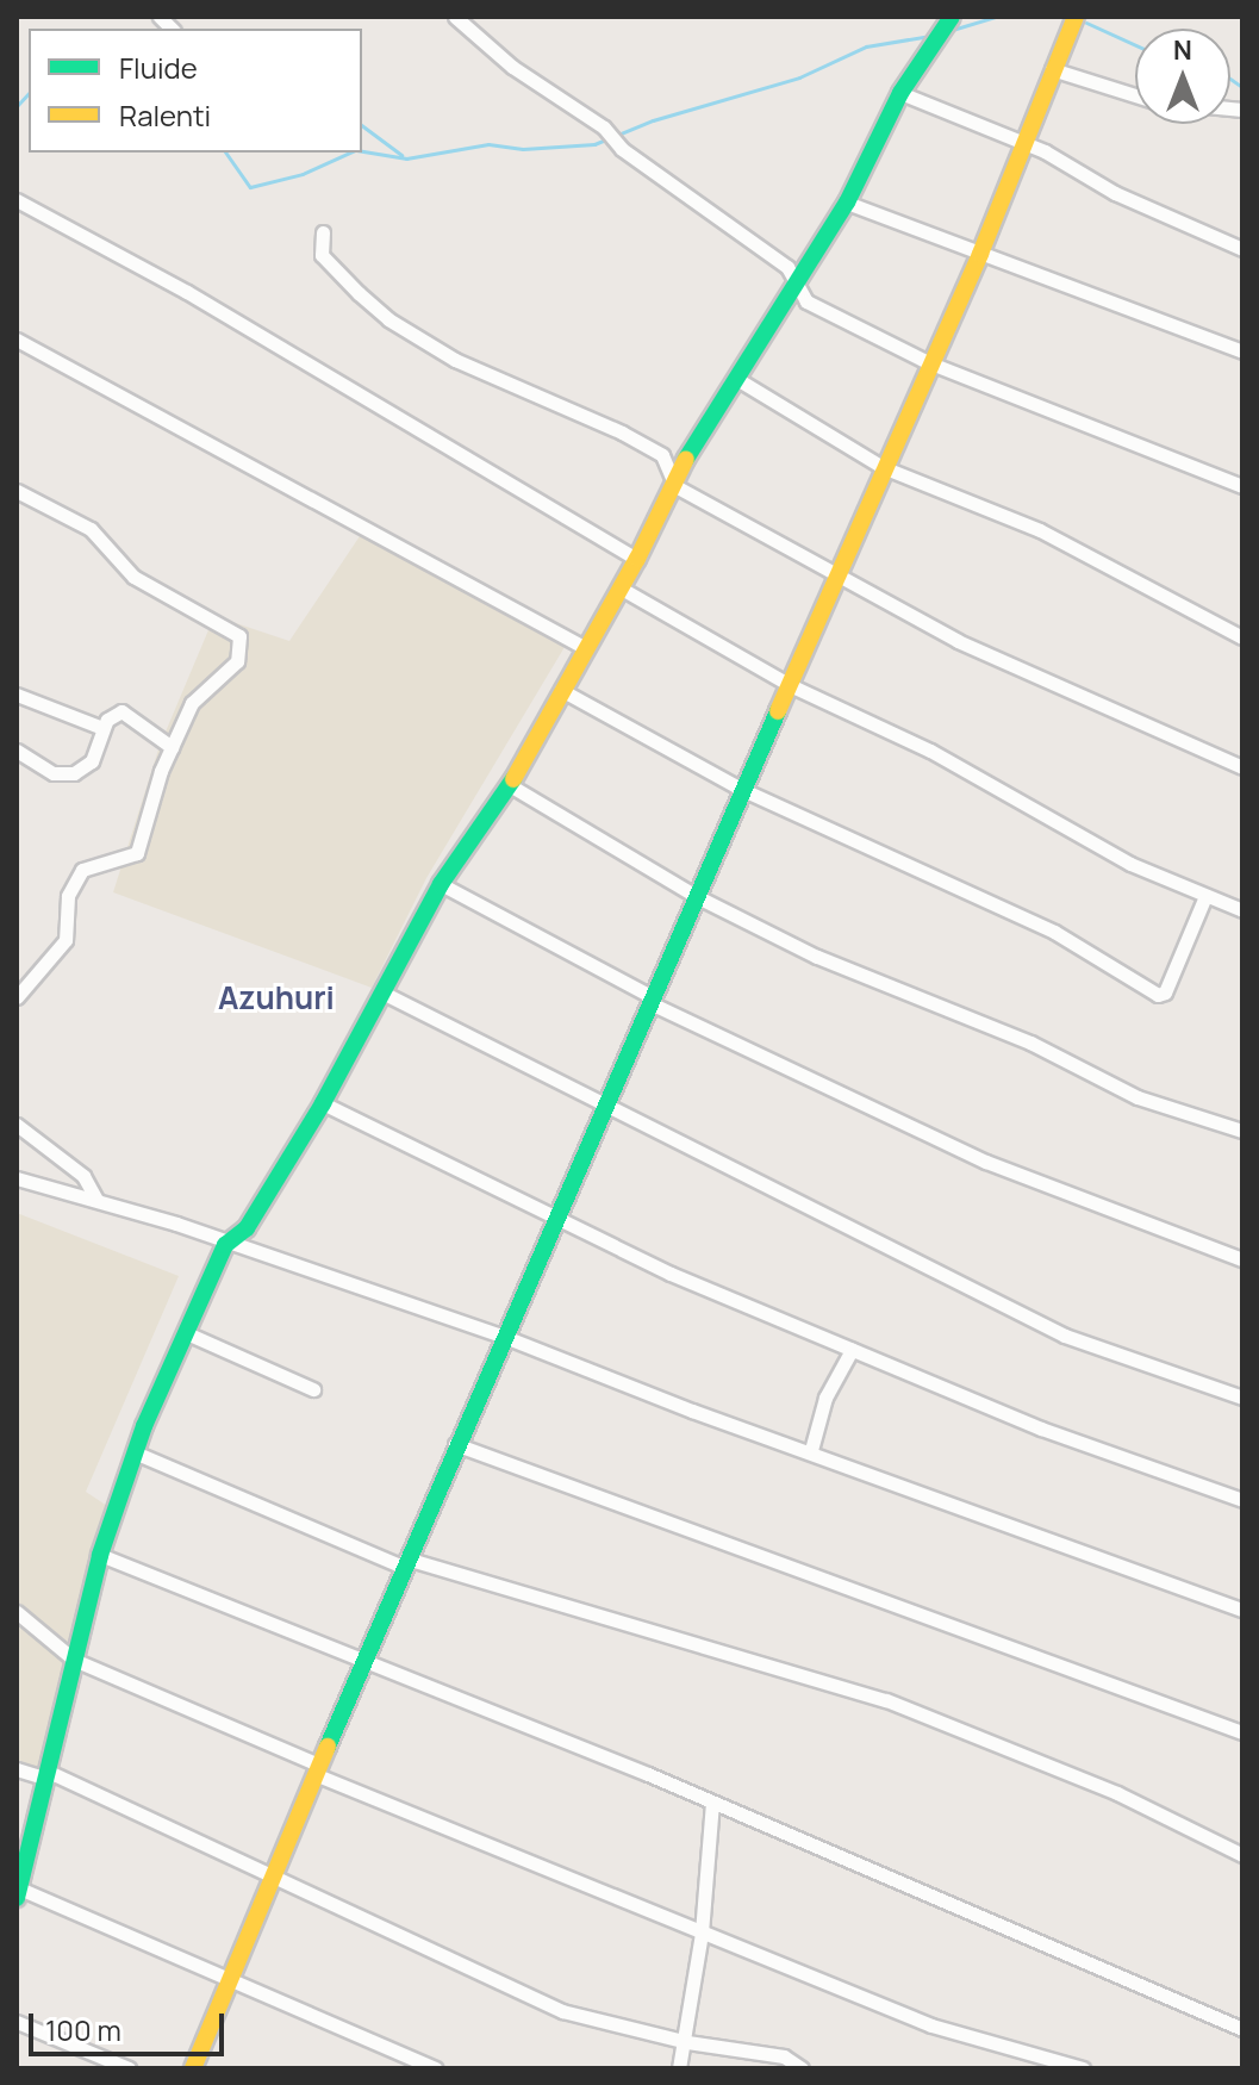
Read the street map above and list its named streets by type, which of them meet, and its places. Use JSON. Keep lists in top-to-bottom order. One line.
{"districts":["Azuhuri"],"legend":["Fluide","Ralenti"],"scale_bar":"100 m","north":"top"}
